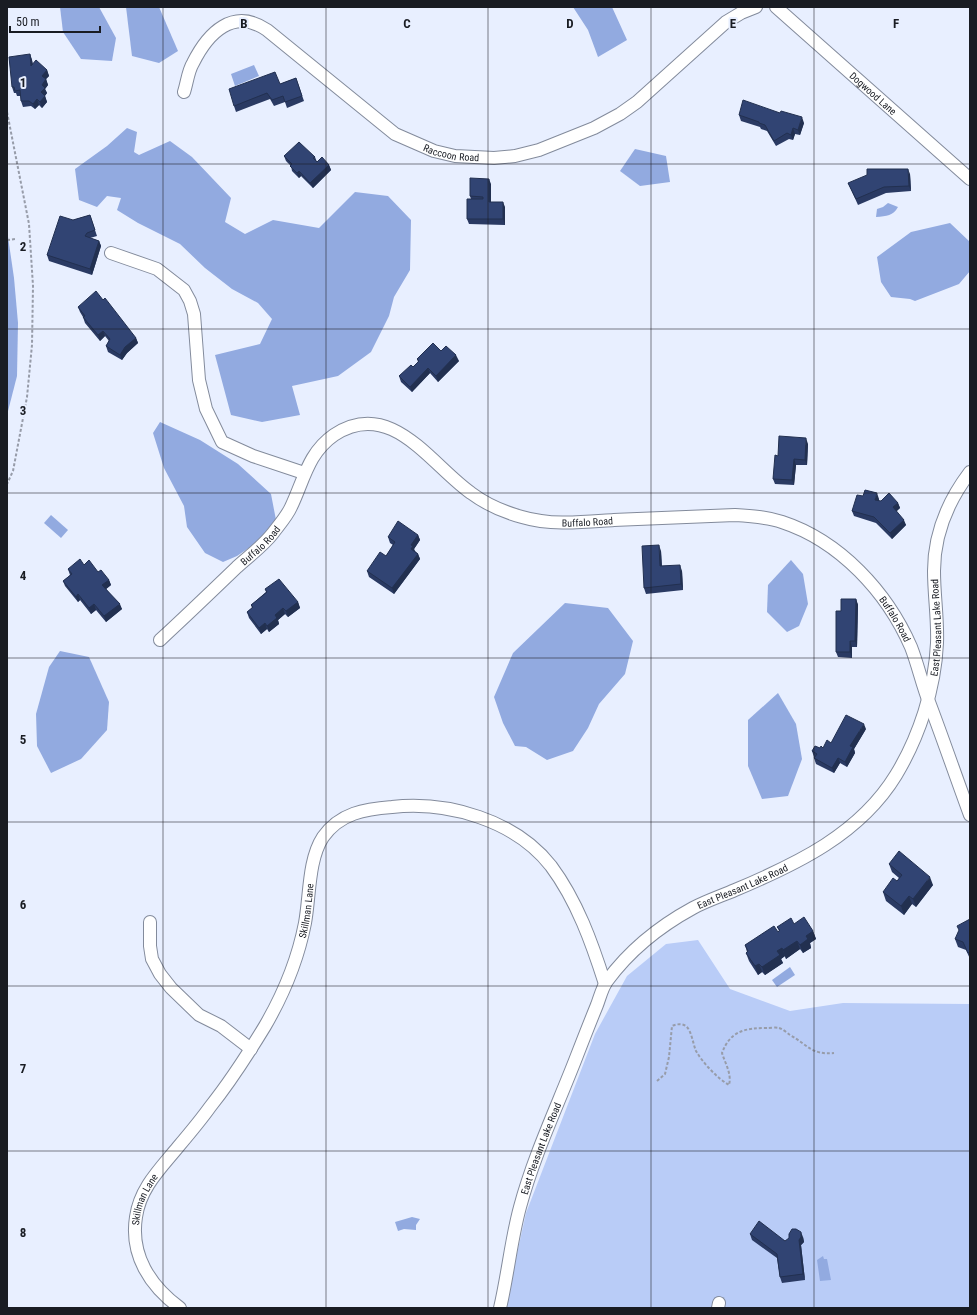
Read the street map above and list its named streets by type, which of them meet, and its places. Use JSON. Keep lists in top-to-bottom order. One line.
{"streets":{"street":["Dogwood Lane","Raccoon Road","Buffalo Road","East Pleasant Lake Road","Skillman Lane"]},"crossings":[["Buffalo Road","East Pleasant Lake Road"],["East Pleasant Lake Road","Skillman Lane"]],"scale_bar":"50 m","grid":{"columns":["B","C","D","E","F"],"rows":["1","2","3","4","5","6","7","8"]}}
